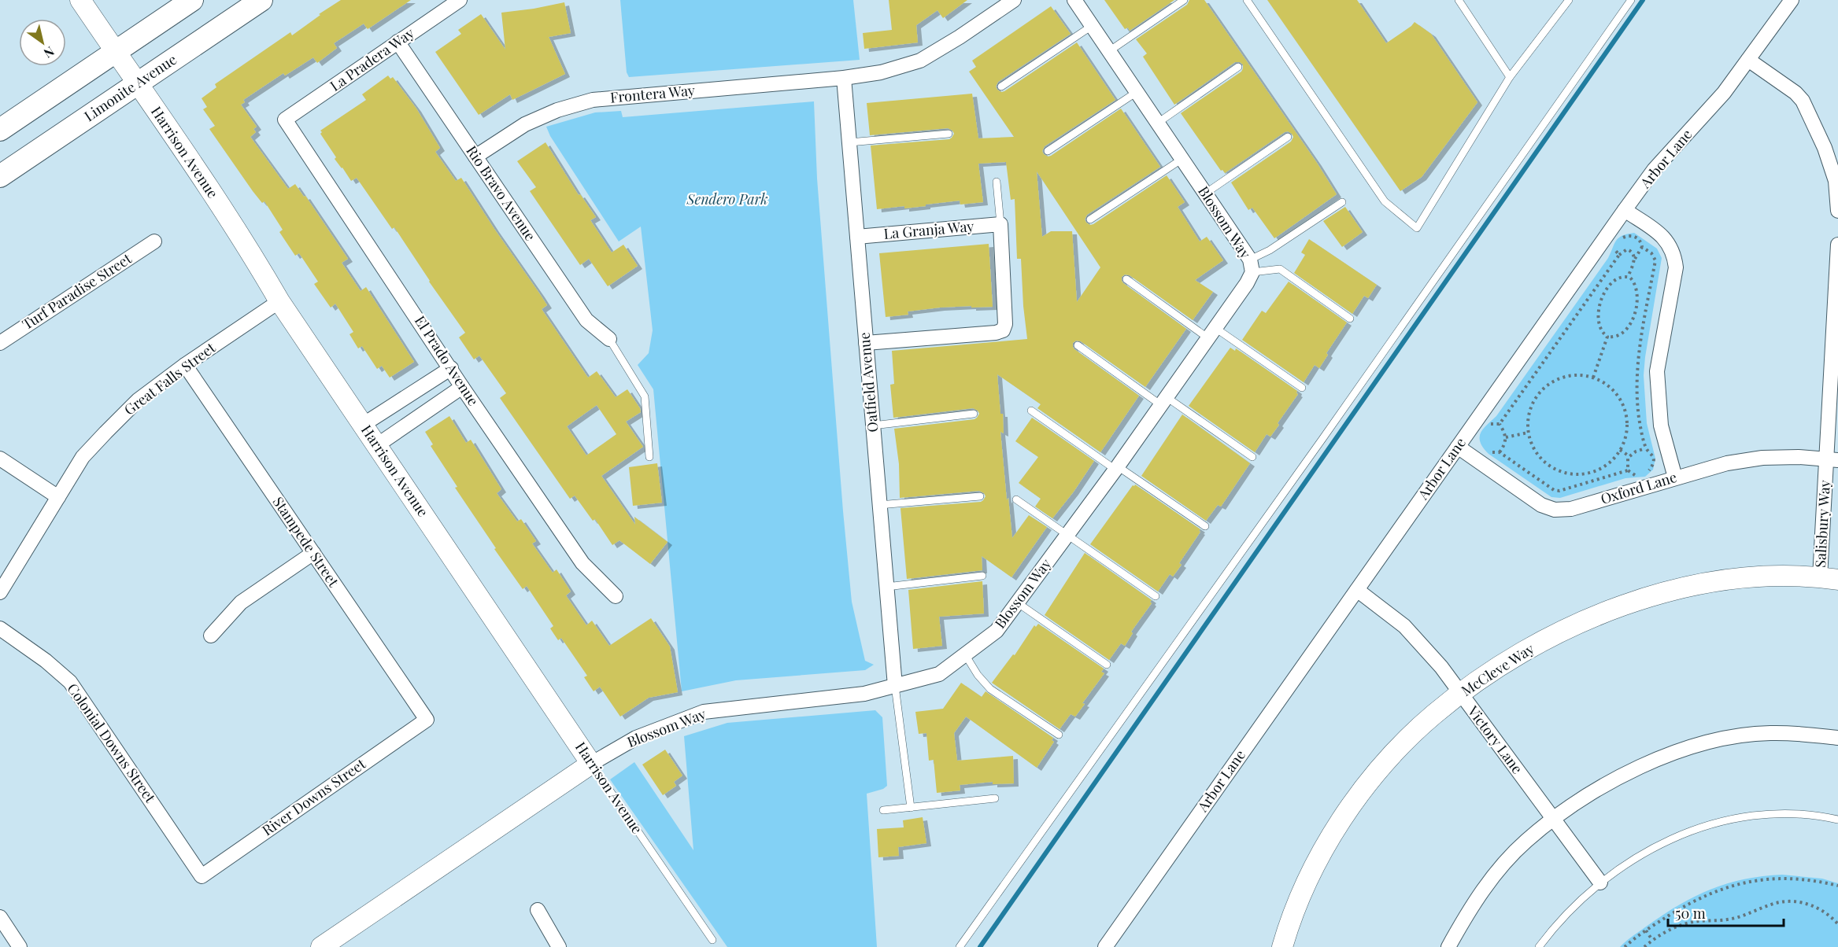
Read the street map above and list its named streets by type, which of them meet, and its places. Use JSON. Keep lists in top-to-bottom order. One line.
{"streets":{"main road":["Limonite Avenue"],"street":["La Pradera Way","Frontera Way","Harrison Avenue","Arbor Lane","Rio Bravo Avenue","Blossom Way","La Granja Way","Turf Paradise Street","El Prado Avenue","Great Falls Street","Oatfield Avenue","Oxford Lane","Salisbury Way","Stampede Street","McCleve Way","Victory Lane","Colonial Downs Street","River Downs Street"]},"crossings":[["La Pradera Way","Rio Bravo Avenue"],["La Pradera Way","El Prado Avenue"],["Limonite Avenue","Harrison Avenue"],["Frontera Way","Rio Bravo Avenue"],["Frontera Way","Oatfield Avenue"],["Harrison Avenue","Blossom Way"],["Harrison Avenue","Great Falls Street"],["Arbor Lane","Oxford Lane"],["Arbor Lane","Victory Lane"],["Blossom Way","Oatfield Avenue"],["La Granja Way","Oatfield Avenue"],["Great Falls Street","Stampede Street"],["Oxford Lane","Salisbury Way"],["Salisbury Way","McCleve Way"],["Stampede Street","River Downs Street"],["McCleve Way","Victory Lane"],["Colonial Downs Street","River Downs Street"]],"parks":["Sendero Park"],"scale_bar":"50 m","north":"bottom right"}
